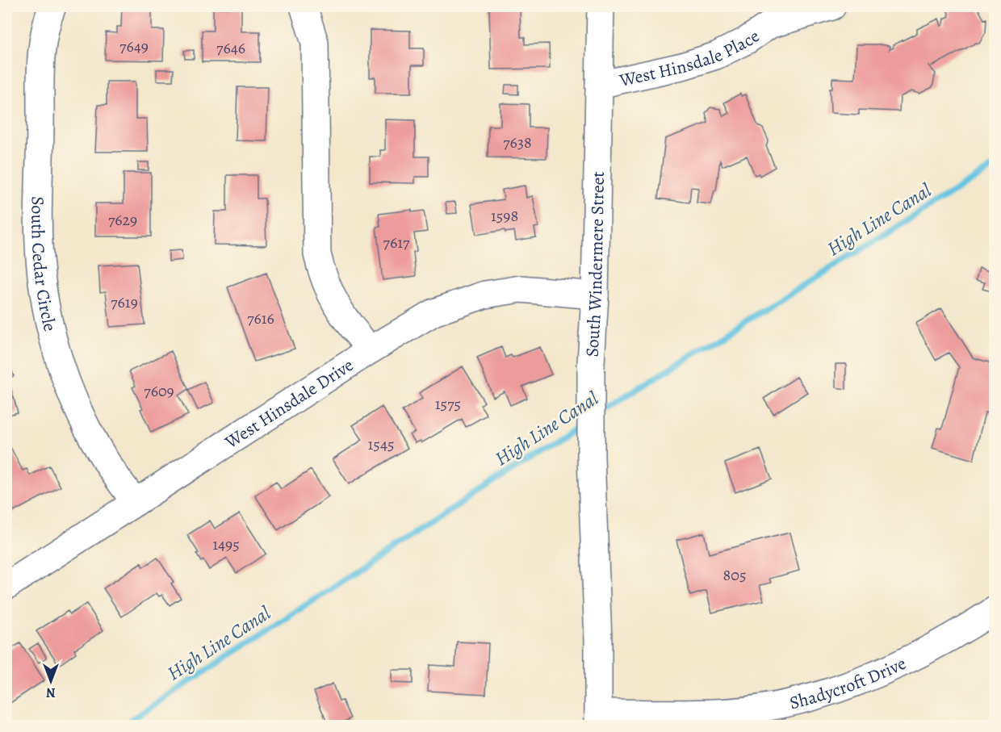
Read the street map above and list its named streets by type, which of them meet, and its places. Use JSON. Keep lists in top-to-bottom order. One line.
{"streets":{"street":["West Hinsdale Place","South Cedar Circle","South Windermere Street","West Hinsdale Drive","Shadycroft Drive"]},"crossings":[["West Hinsdale Place","South Windermere Street"],["South Cedar Circle","West Hinsdale Drive"],["South Windermere Street","West Hinsdale Drive"],["South Windermere Street","Shadycroft Drive"]],"water":["High Line Canal"],"house_numbers":["7649","7646","7638","1598","7629","7617","7619","7616","7609","1575","1545","1495","805"],"north":"bottom"}
